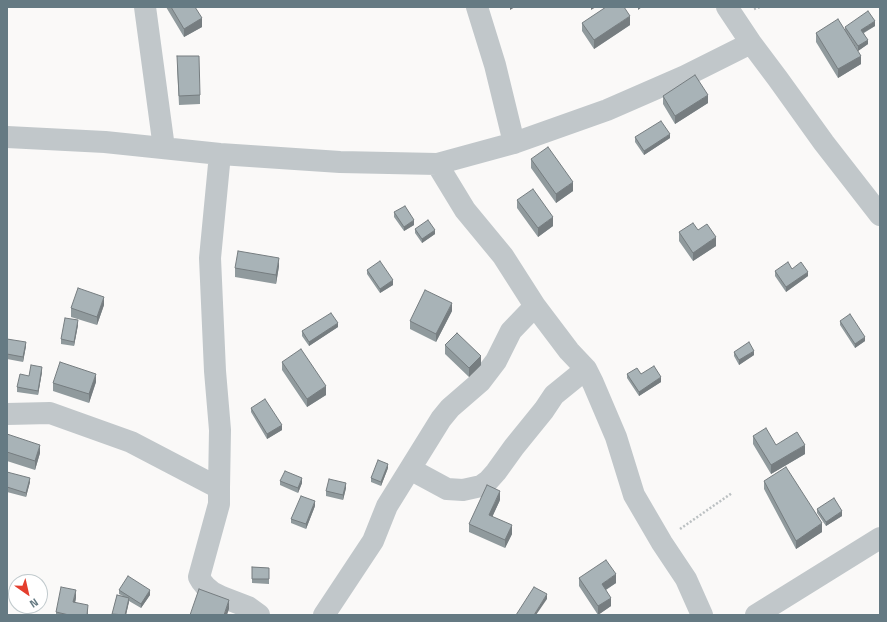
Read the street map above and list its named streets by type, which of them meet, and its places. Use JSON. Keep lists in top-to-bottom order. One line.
{"north":"bottom right"}
